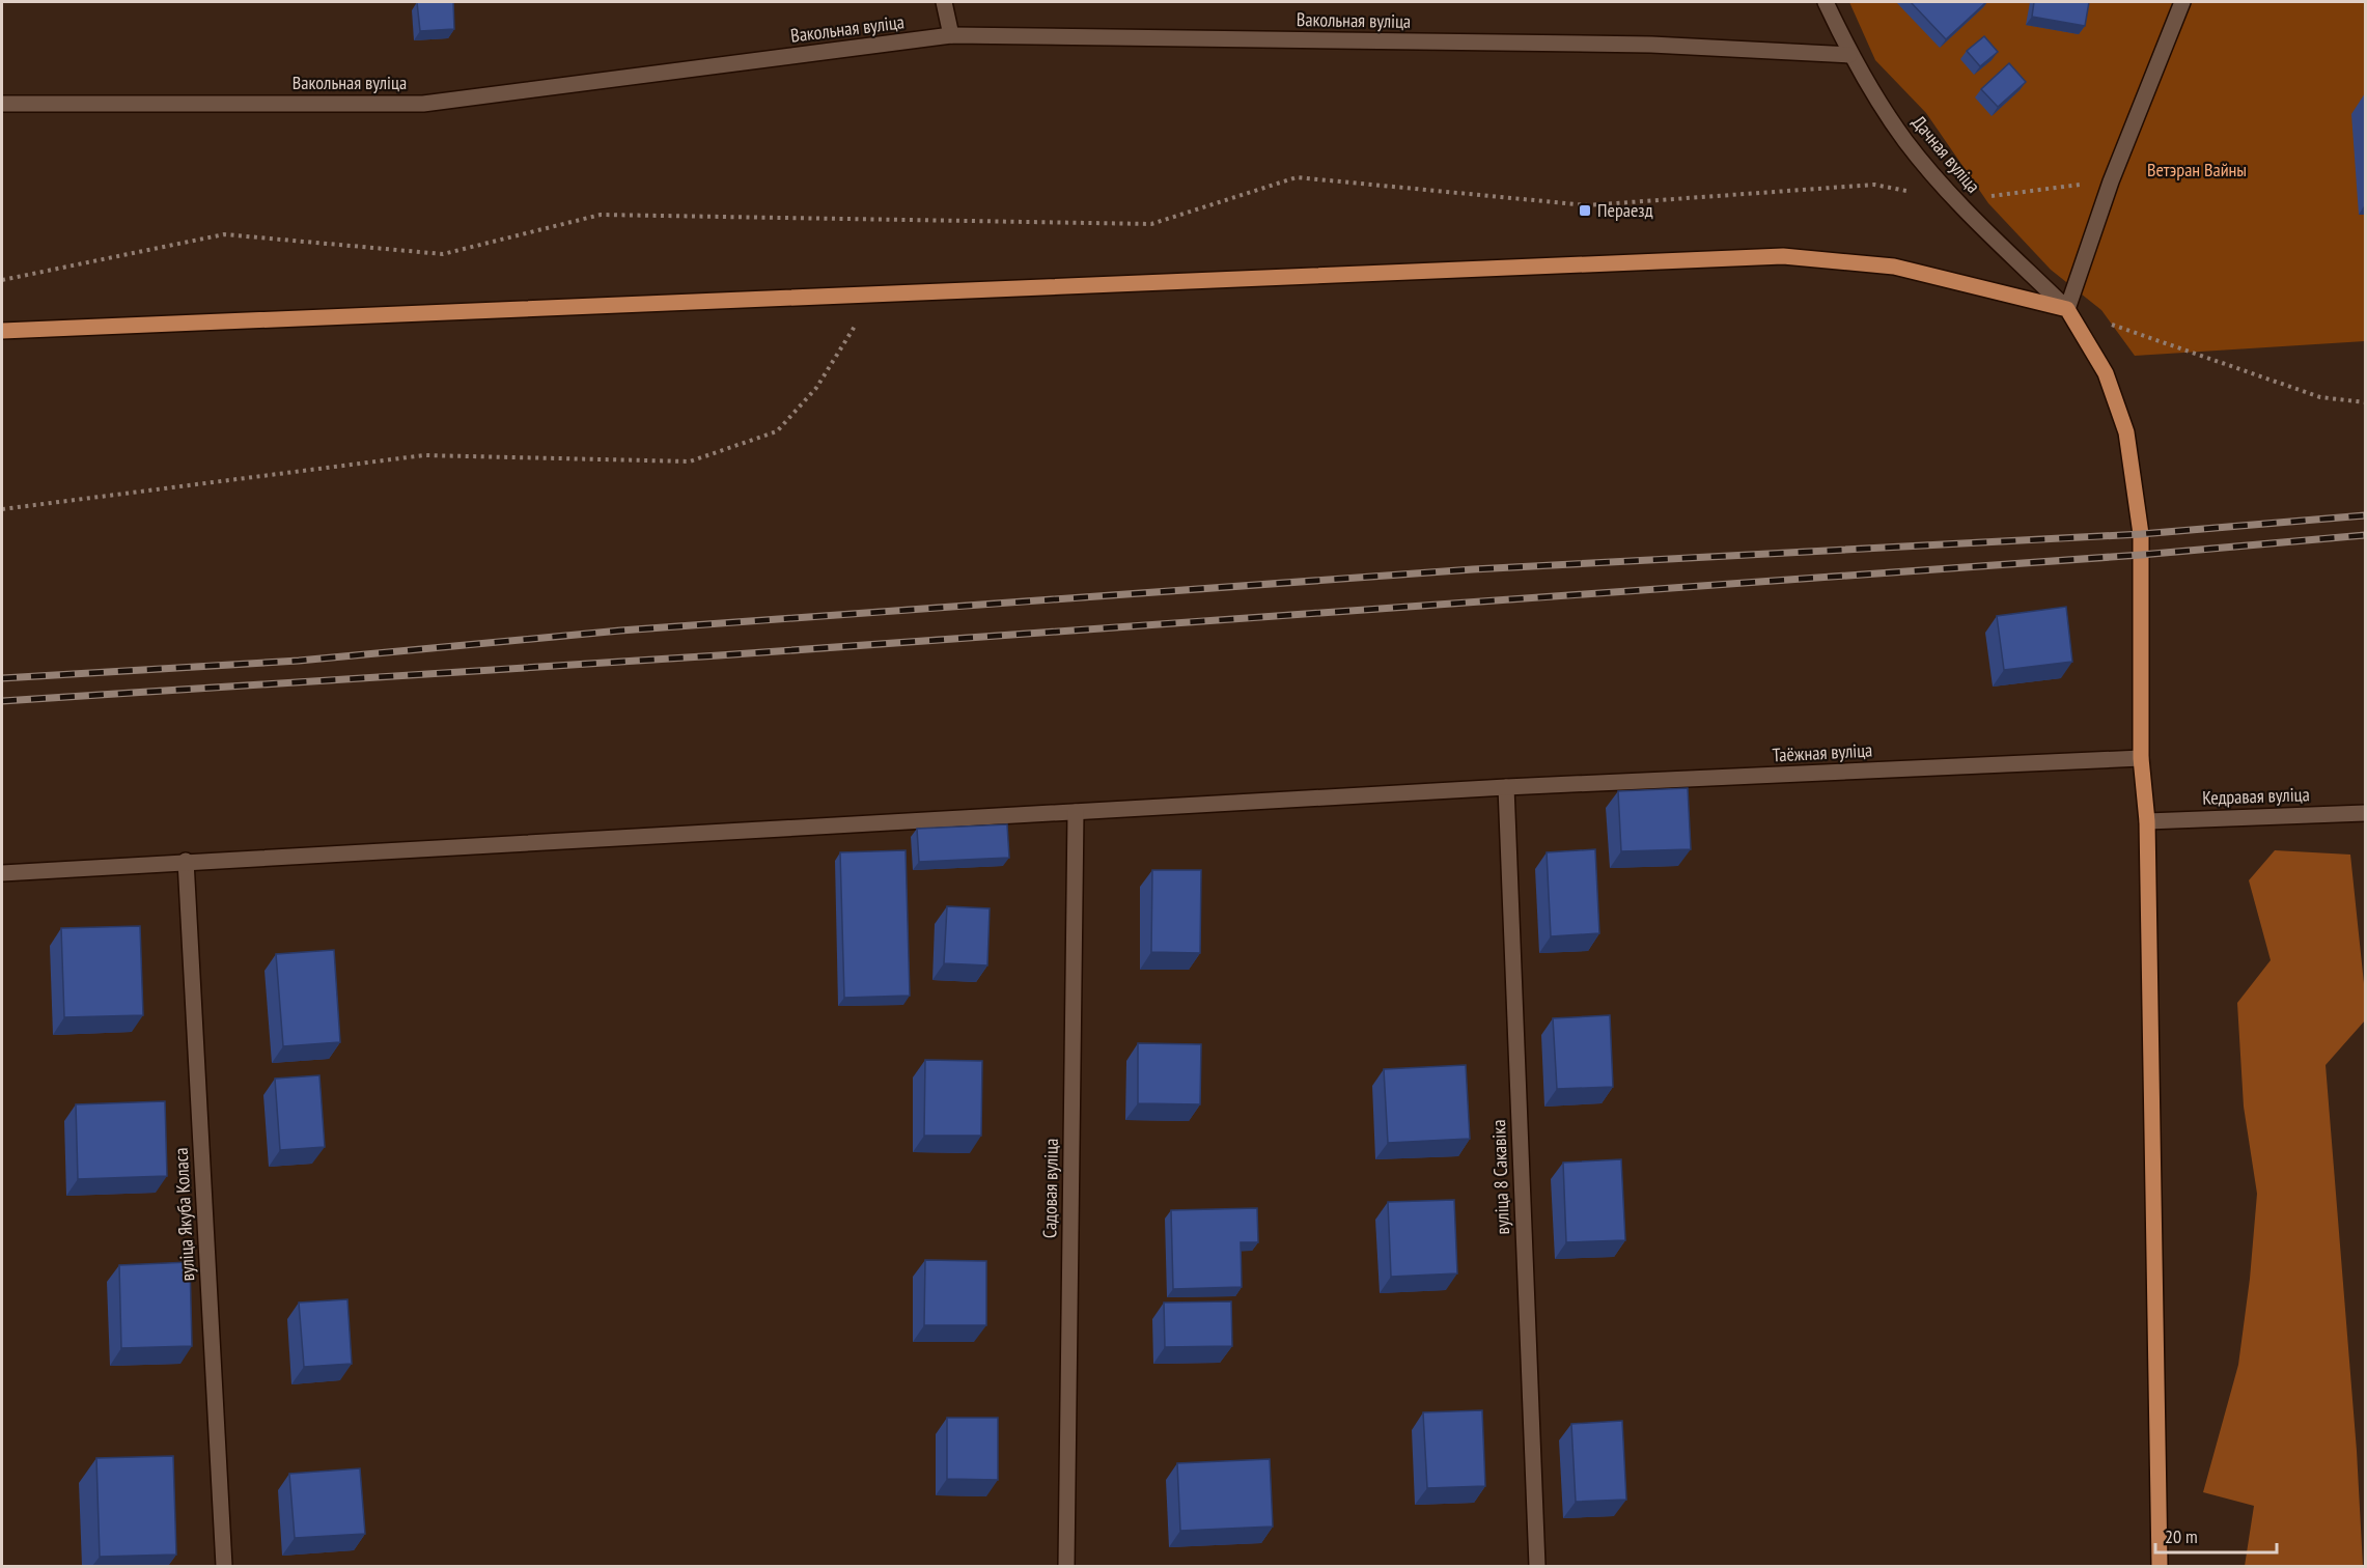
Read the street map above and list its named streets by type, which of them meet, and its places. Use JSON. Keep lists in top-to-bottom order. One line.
{"streets":{"street":["Вакольная вуліца","Дачная вуліца","Таёжная вуліца","Кедравая вуліца","вуліца 8 Сакавіка","Садовая вуліца","вуліца Якуба Коласа"]},"crossings":[["Вакольная вуліца","Дачная вуліца"],["Таёжная вуліца","вуліца 8 Сакавіка"],["Таёжная вуліца","Садовая вуліца"],["Таёжная вуліца","вуліца Якуба Коласа"]],"parks":["Ветэран Вайны"],"places":{"transit":["Пераезд"]},"scale_bar":"20 m"}
